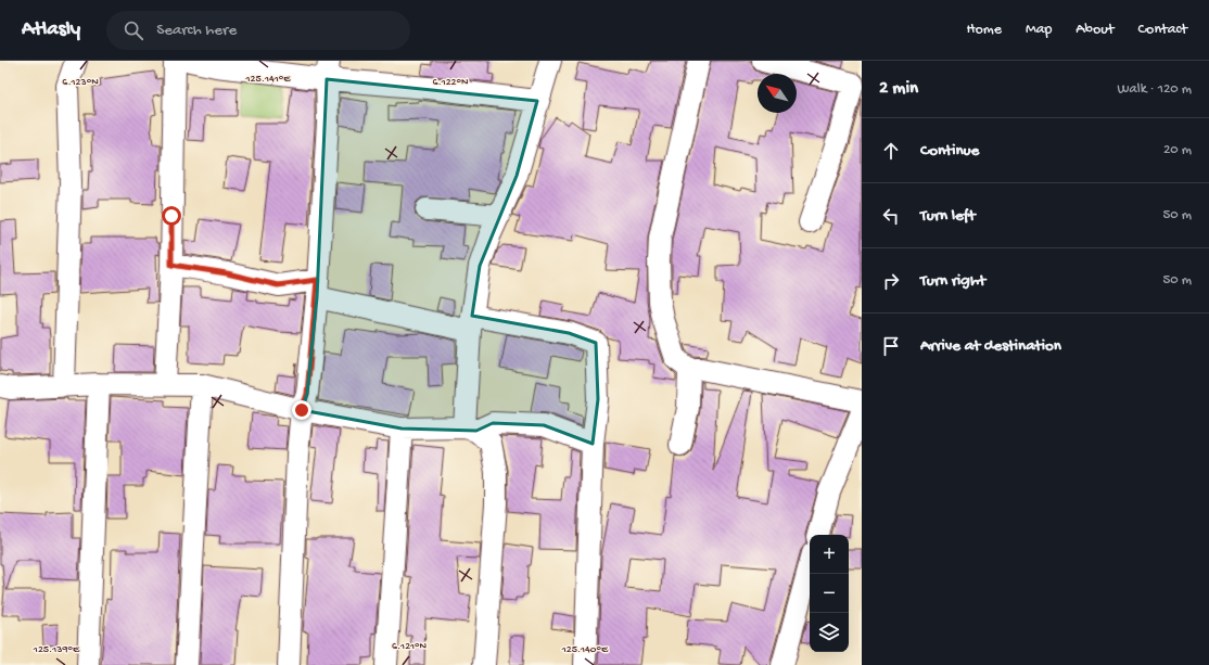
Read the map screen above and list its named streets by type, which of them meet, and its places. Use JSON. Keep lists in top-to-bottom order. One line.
{"north":"top left","page":{"header":"Atlasly","search":"Search here","nav":["Home","Map","About","Contact"],"heading":["2 min","Walk · 120 m"],"list":[["Continue","20 m"],["Turn left","50 m"],["Turn right","50 m"],"Arrive at destination"],"map_buttons":["+","−"]},"coordinates":["125.141°E","6.123°N","6.122°N","6.121°N","125.139°E","125.140°E"]}
